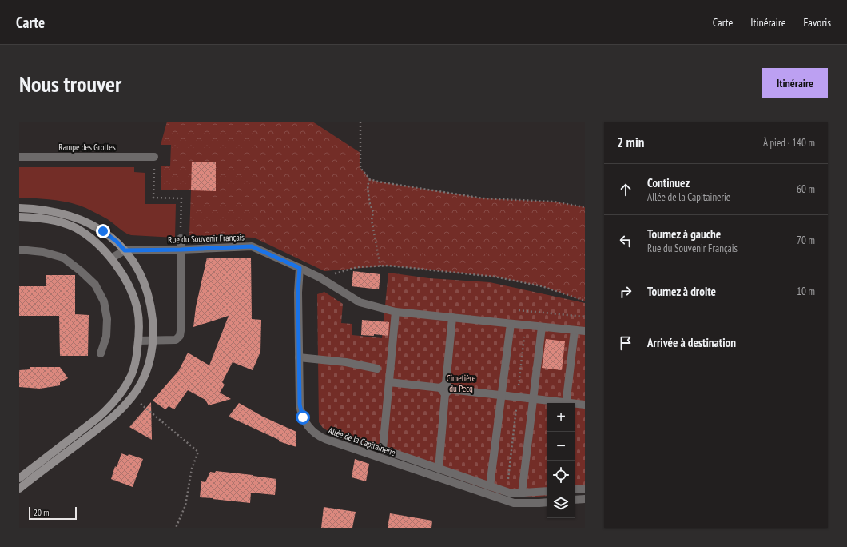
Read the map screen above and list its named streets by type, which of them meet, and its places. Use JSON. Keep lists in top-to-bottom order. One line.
{"streets":{"street":["Rampe des Grottes","Rue du Souvenir Français","Allée de la Capitainerie"]},"crossings":[["Rue du Souvenir Français","Allée de la Capitainerie"]],"parks":["Cimetière du Pecq"],"scale_bar":"20 m","page":{"header":"Carte","nav":["Carte","Itinéraire","Favoris"],"buttons":"Itinéraire","title":"Nous trouver","heading":["2 min","À pied · 140 m"],"list":[["Continuez","Allée de la Capitainerie","60 m"],["Tournez à gauche","Rue du Souvenir Français","70 m"],["Tournez à droite","10 m"],"Arrivée à destination"],"map_buttons":["+","−"],"scale":"20 m"}}
